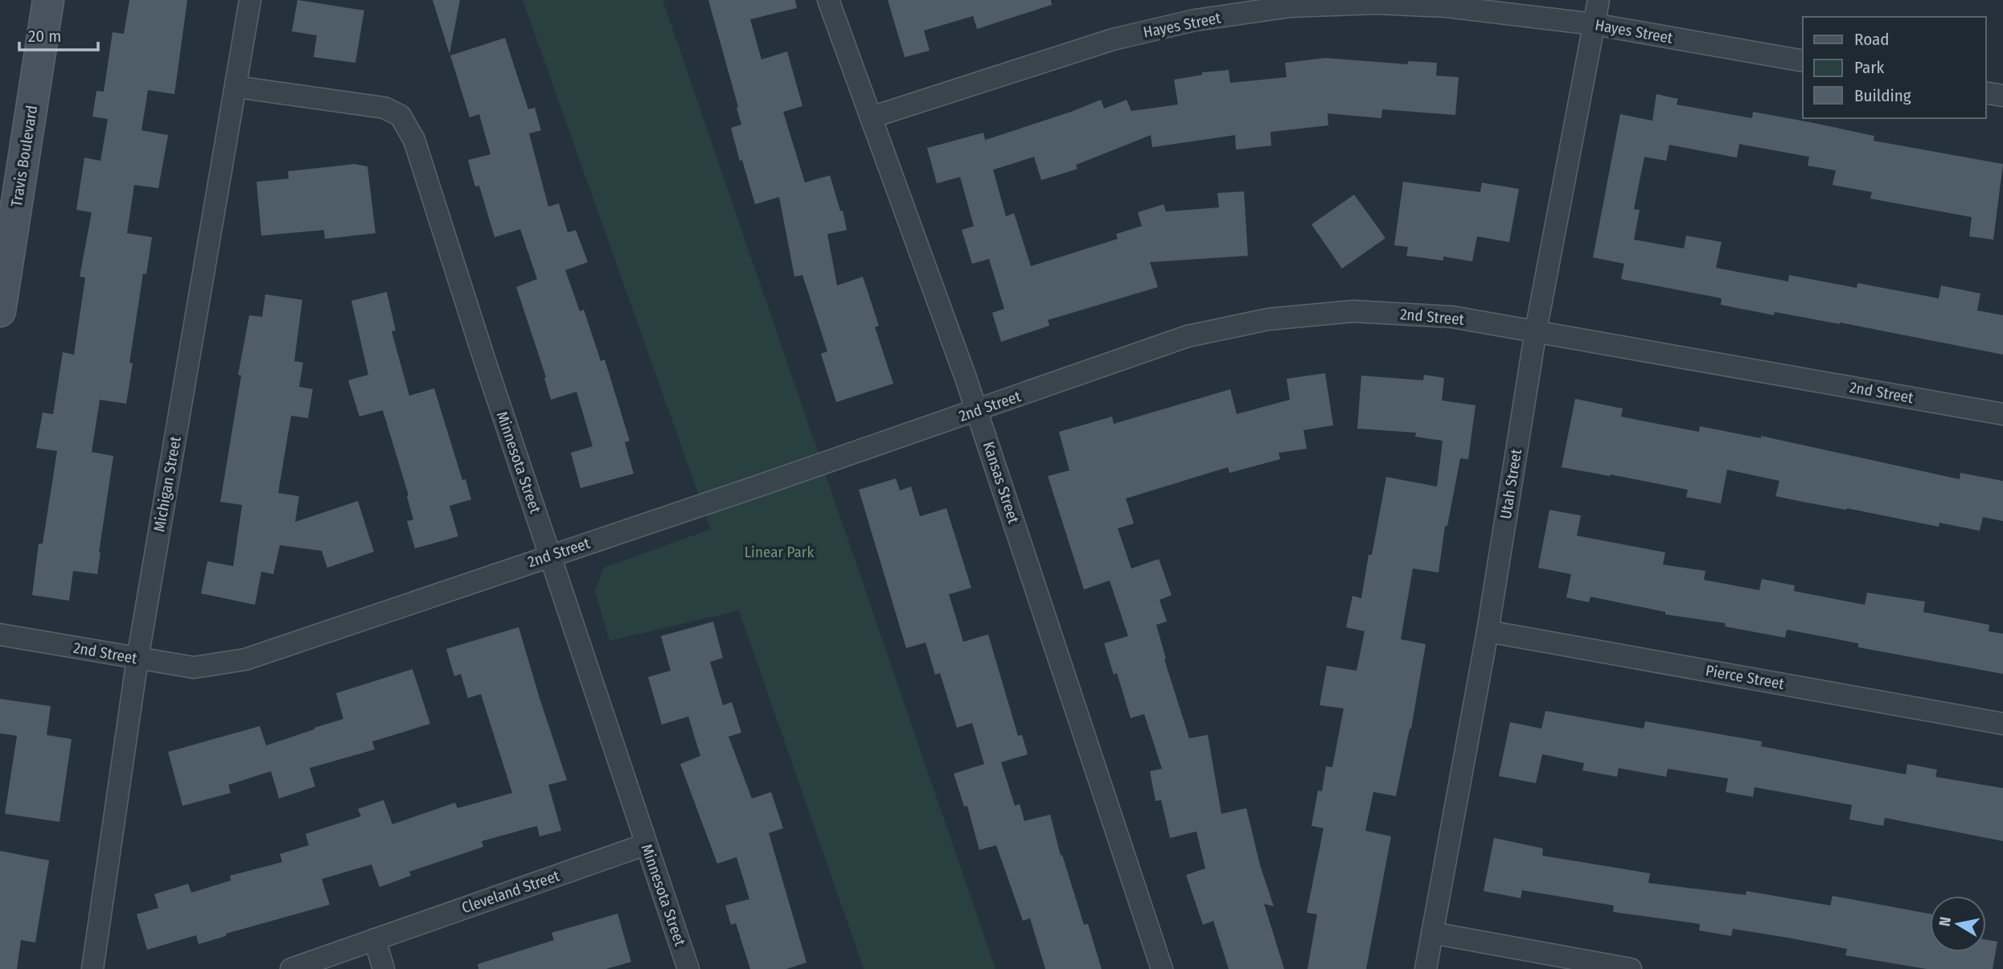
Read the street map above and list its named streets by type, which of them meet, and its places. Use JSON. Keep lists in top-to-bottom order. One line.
{"streets":{"main road":["Travis Boulevard"],"street":["Hayes Street","2nd Street","Minnesota Street","Kansas Street","Michigan Street","Utah Street","Pierce Street","Cleveland Street"]},"crossings":[["Hayes Street","Kansas Street"],["Hayes Street","Utah Street"],["2nd Street","Minnesota Street"],["2nd Street","Kansas Street"],["2nd Street","Michigan Street"],["2nd Street","Utah Street"],["Minnesota Street","Michigan Street"],["Minnesota Street","Cleveland Street"],["Utah Street","Pierce Street"]],"parks":["Linear Park"],"legend":["Road","Park","Building"],"scale_bar":"20 m","north":"left"}
